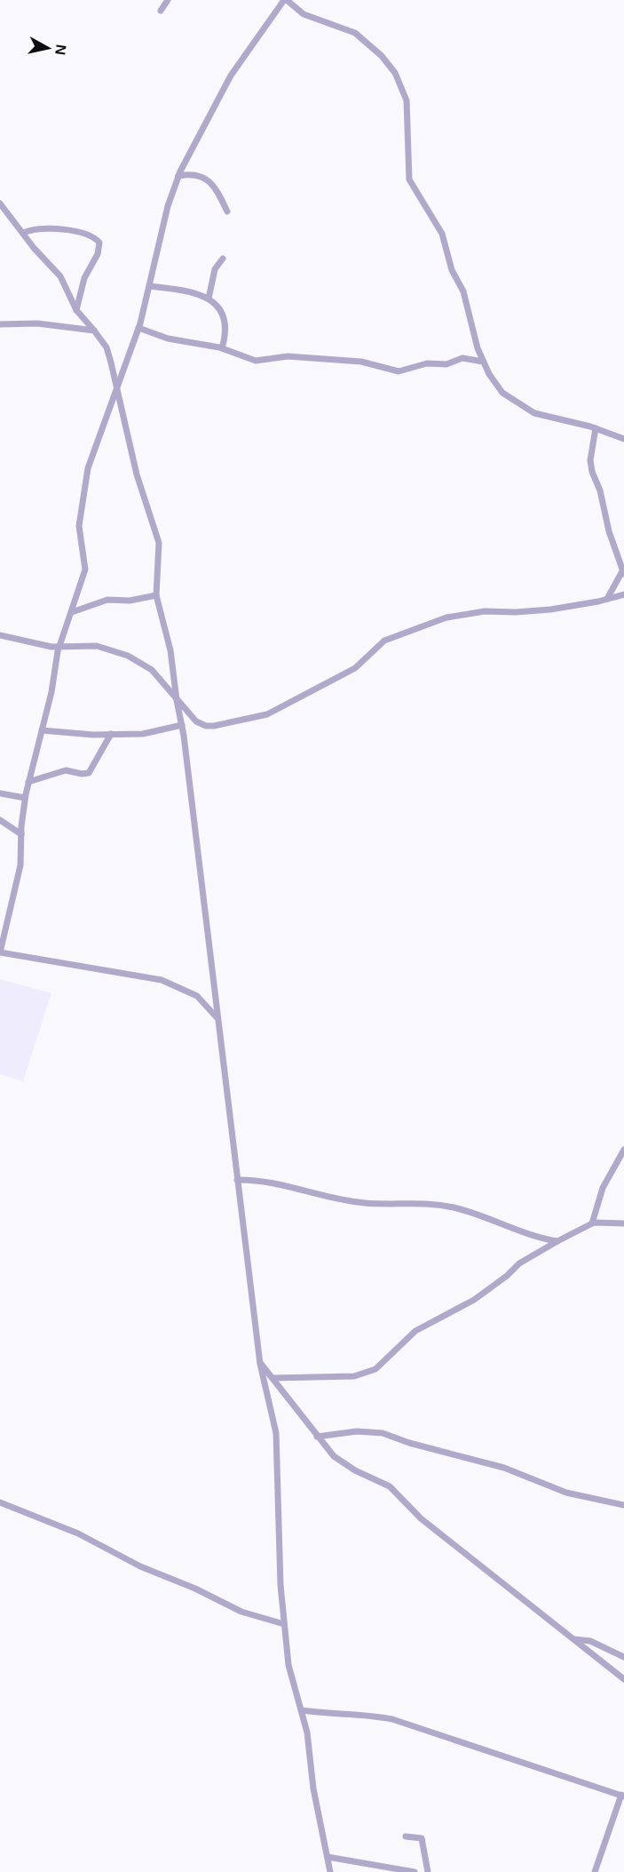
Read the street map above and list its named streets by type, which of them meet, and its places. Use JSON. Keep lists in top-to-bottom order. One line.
{"north":"right"}
